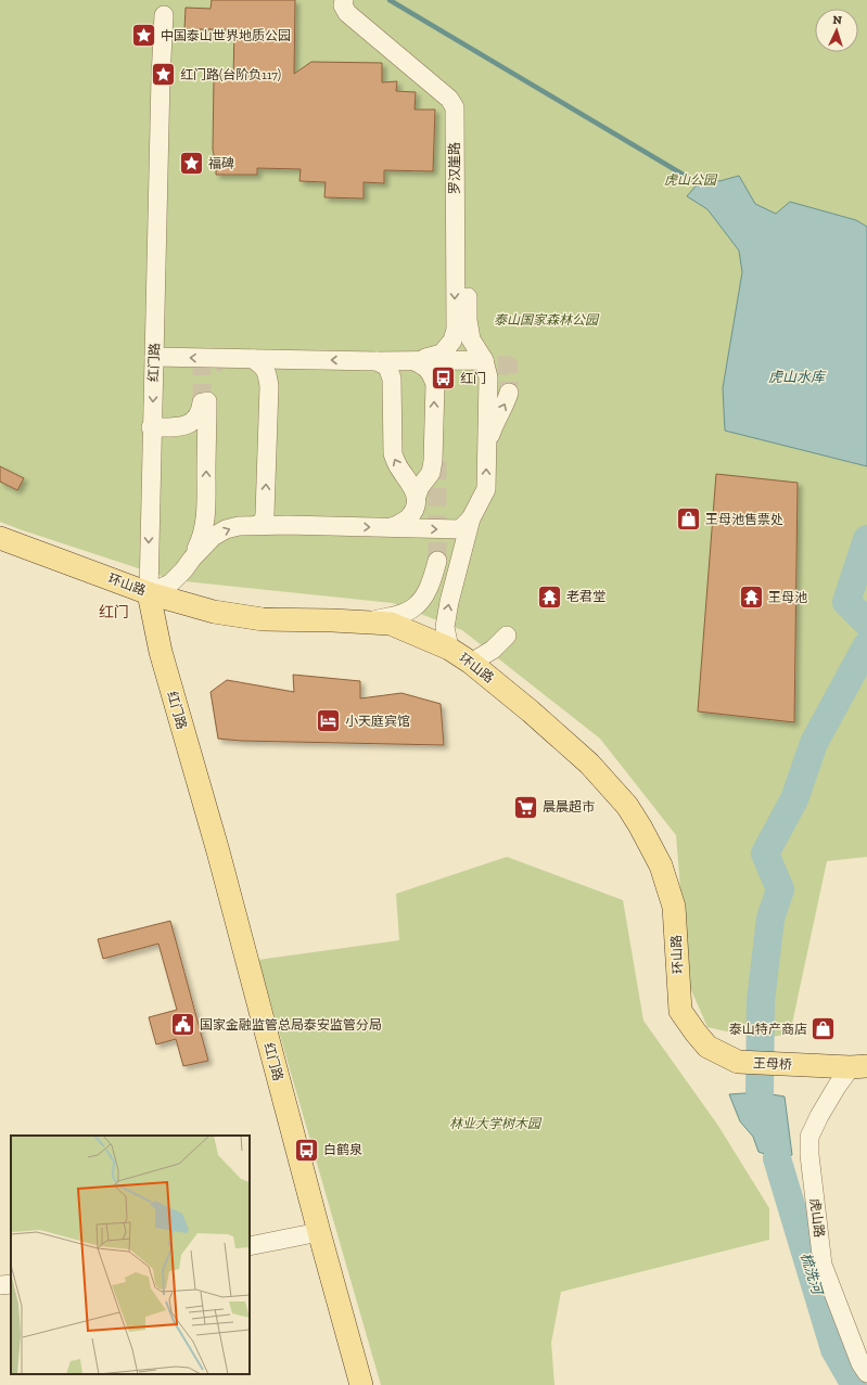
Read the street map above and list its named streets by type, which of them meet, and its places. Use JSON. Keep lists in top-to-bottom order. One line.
{"streets":{"main road":["红门路","环山路","王母桥"],"street":["罗汉崖路","虎山路"]},"crossings":[["红门路","环山路"],["环山路","王母桥"],["王母桥","虎山路"]],"districts":["红门"],"water":["虎山水库","梳洗河"],"parks":["虎山公园","泰山国家森林公园","林业大学树木园"],"places":{"place":["中国泰山世界地质公园","红门路(台阶负117)","福碑"],"bus stop":["红门","白鹤泉"],"shop":["王母池售票处","泰山特产商店"],"temple":["老君堂","王母池"],"hotel":["小天庭宾馆"],"supermarket":["晨晨超市"],"public building":["国家金融监管总局泰安监管分局"]},"north":"top"}
